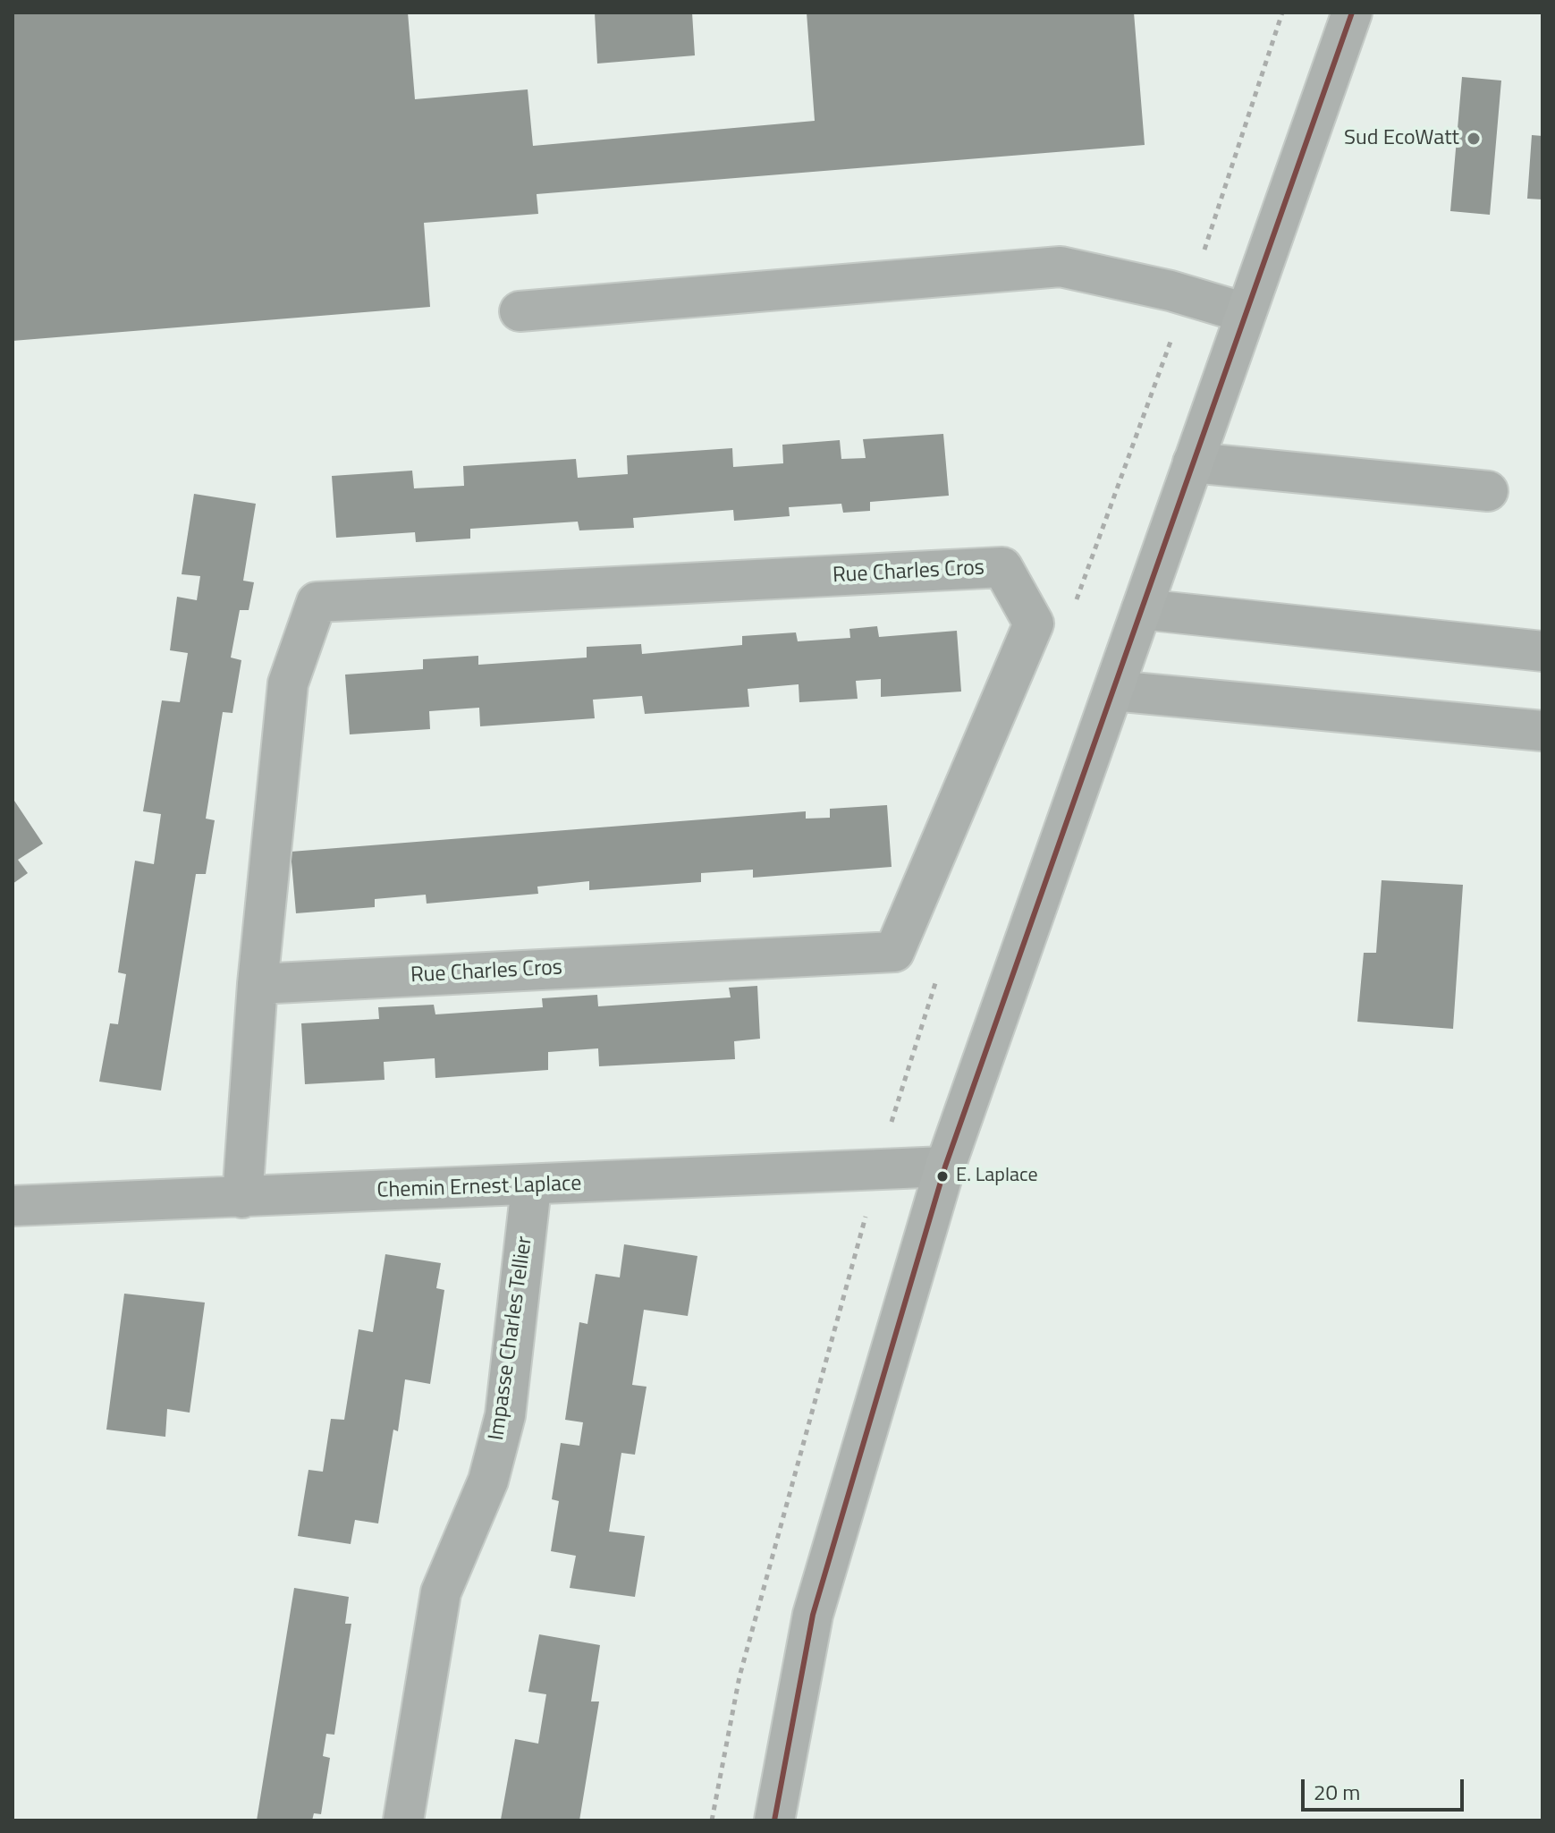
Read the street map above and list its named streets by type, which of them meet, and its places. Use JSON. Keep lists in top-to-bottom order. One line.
{"streets":{"street":["Rue Charles Cros","Chemin Ernest Laplace","Impasse Charles Tellier"]},"crossings":[["Rue Charles Cros","Chemin Ernest Laplace"],["Chemin Ernest Laplace","Impasse Charles Tellier"]],"places":["Sud EcoWatt","E. Laplace"],"scale_bar":"20 m"}
